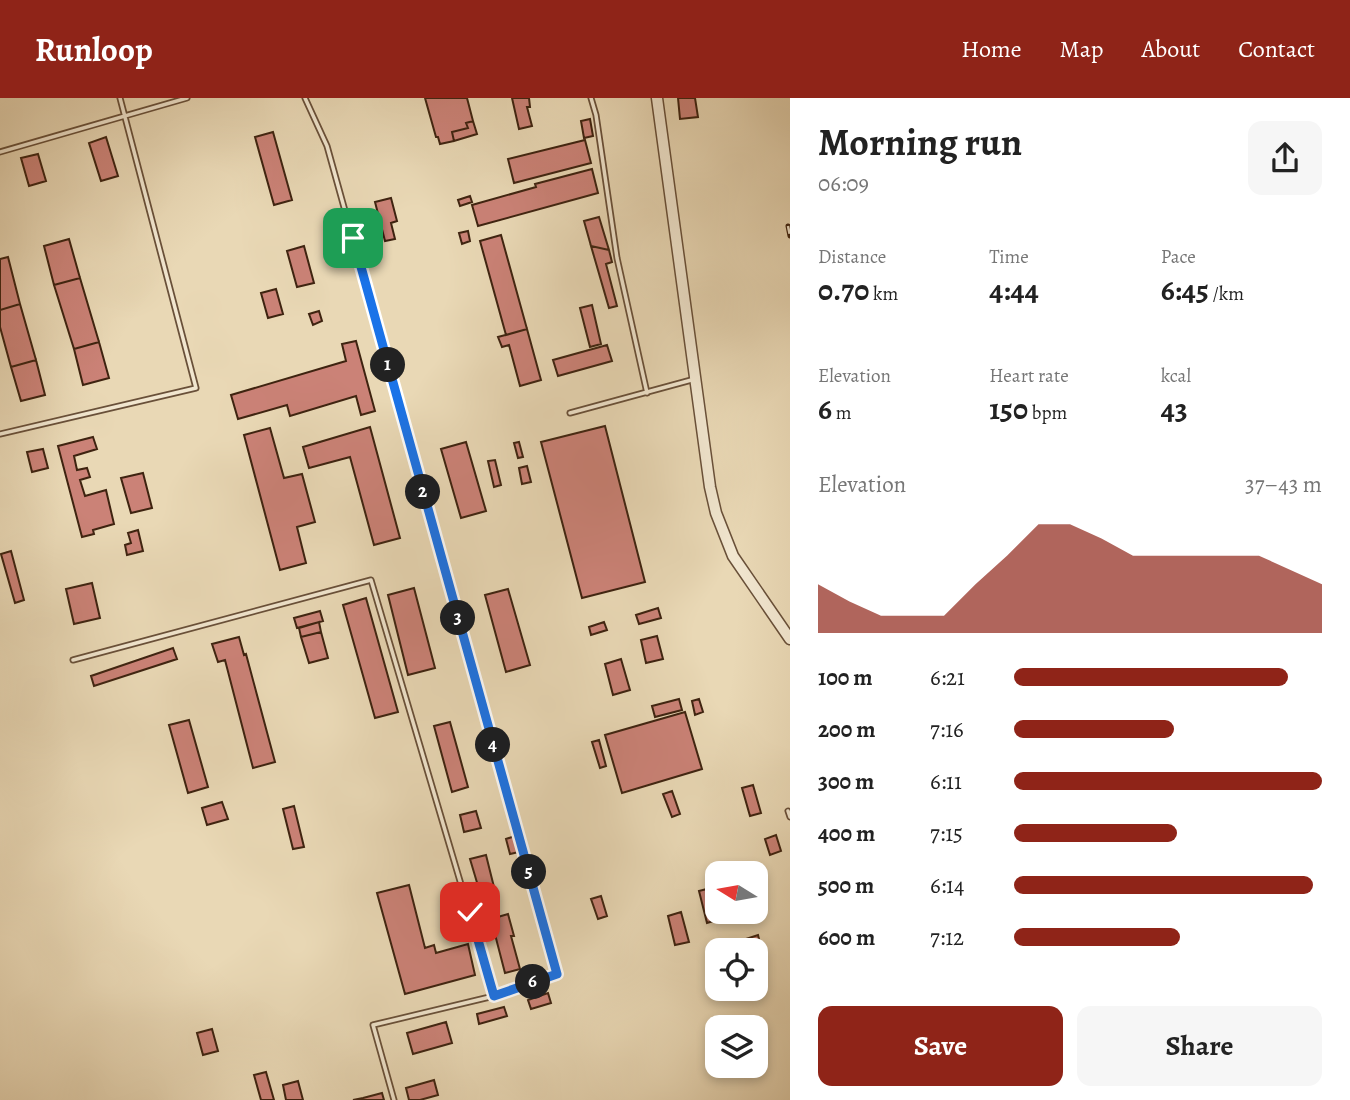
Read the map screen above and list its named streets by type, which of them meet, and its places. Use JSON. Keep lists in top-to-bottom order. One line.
{"north":"left","page":{"header":"Runloop","nav":["Home","Map","About","Contact"],"heading":["Morning run","06:09"],"stats":[["Distance","0.70 km"],["Time","4:44"],["Pace","6:45 /km"],["Elevation","6 m"],["Heart rate","150 bpm"],["kcal","43"]],"pins":["1","2","3","4","5","6"],"chart":["Elevation","37–43 m"],"list":[{"name":"100 m","note":"6:21"},{"name":"200 m","note":"7:16"},{"name":"300 m","note":"6:11"},{"name":"400 m","note":"7:15"},{"name":"500 m","note":"6:14"},{"name":"600 m","note":"7:12"}],"buttons":["Save","Share"]}}
